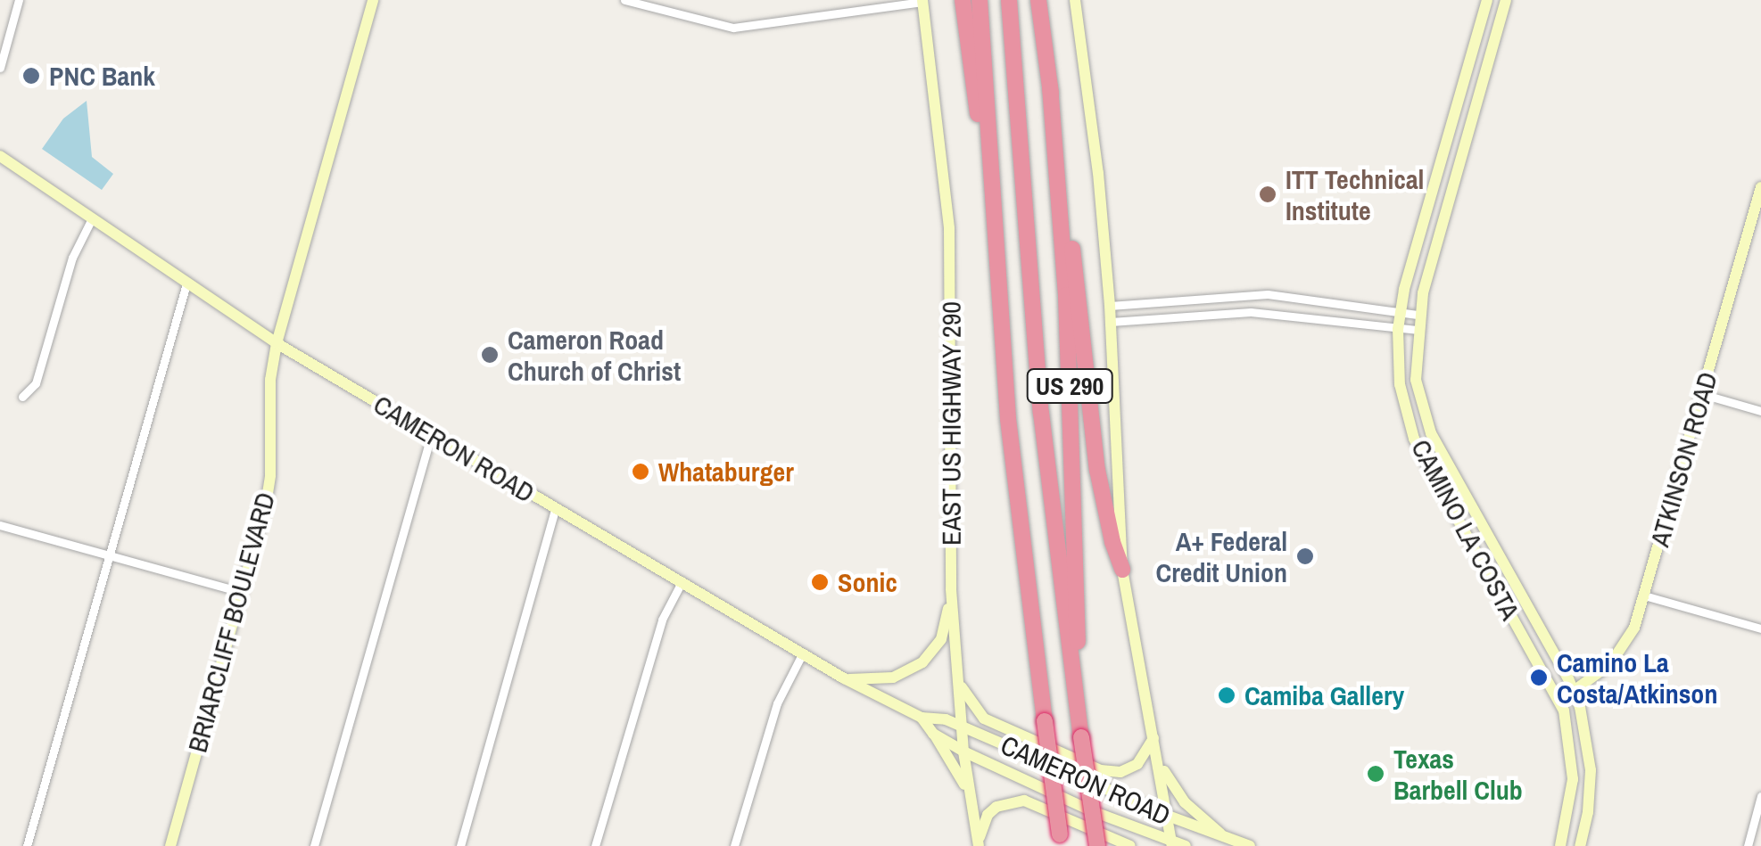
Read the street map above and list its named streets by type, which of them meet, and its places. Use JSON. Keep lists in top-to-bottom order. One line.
{"streets":{"highway":["US 290"],"main road":["EAST US HIGHWAY 290","CAMERON ROAD","ATKINSON ROAD","CAMINO LA COSTA","BRIARCLIFF BOULEVARD"]},"crossings":[["EAST US HIGHWAY 290","CAMERON ROAD"],["CAMERON ROAD","BRIARCLIFF BOULEVARD"],["ATKINSON ROAD","CAMINO LA COSTA"]],"places":["PNC Bank","ITT Technical Institute","Cameron Road Church of Christ","Whataburger","A+ Federal Credit Union","Sonic","Camino La Costa/Atkinson","Camiba Gallery","Texas Barbell Club"]}
